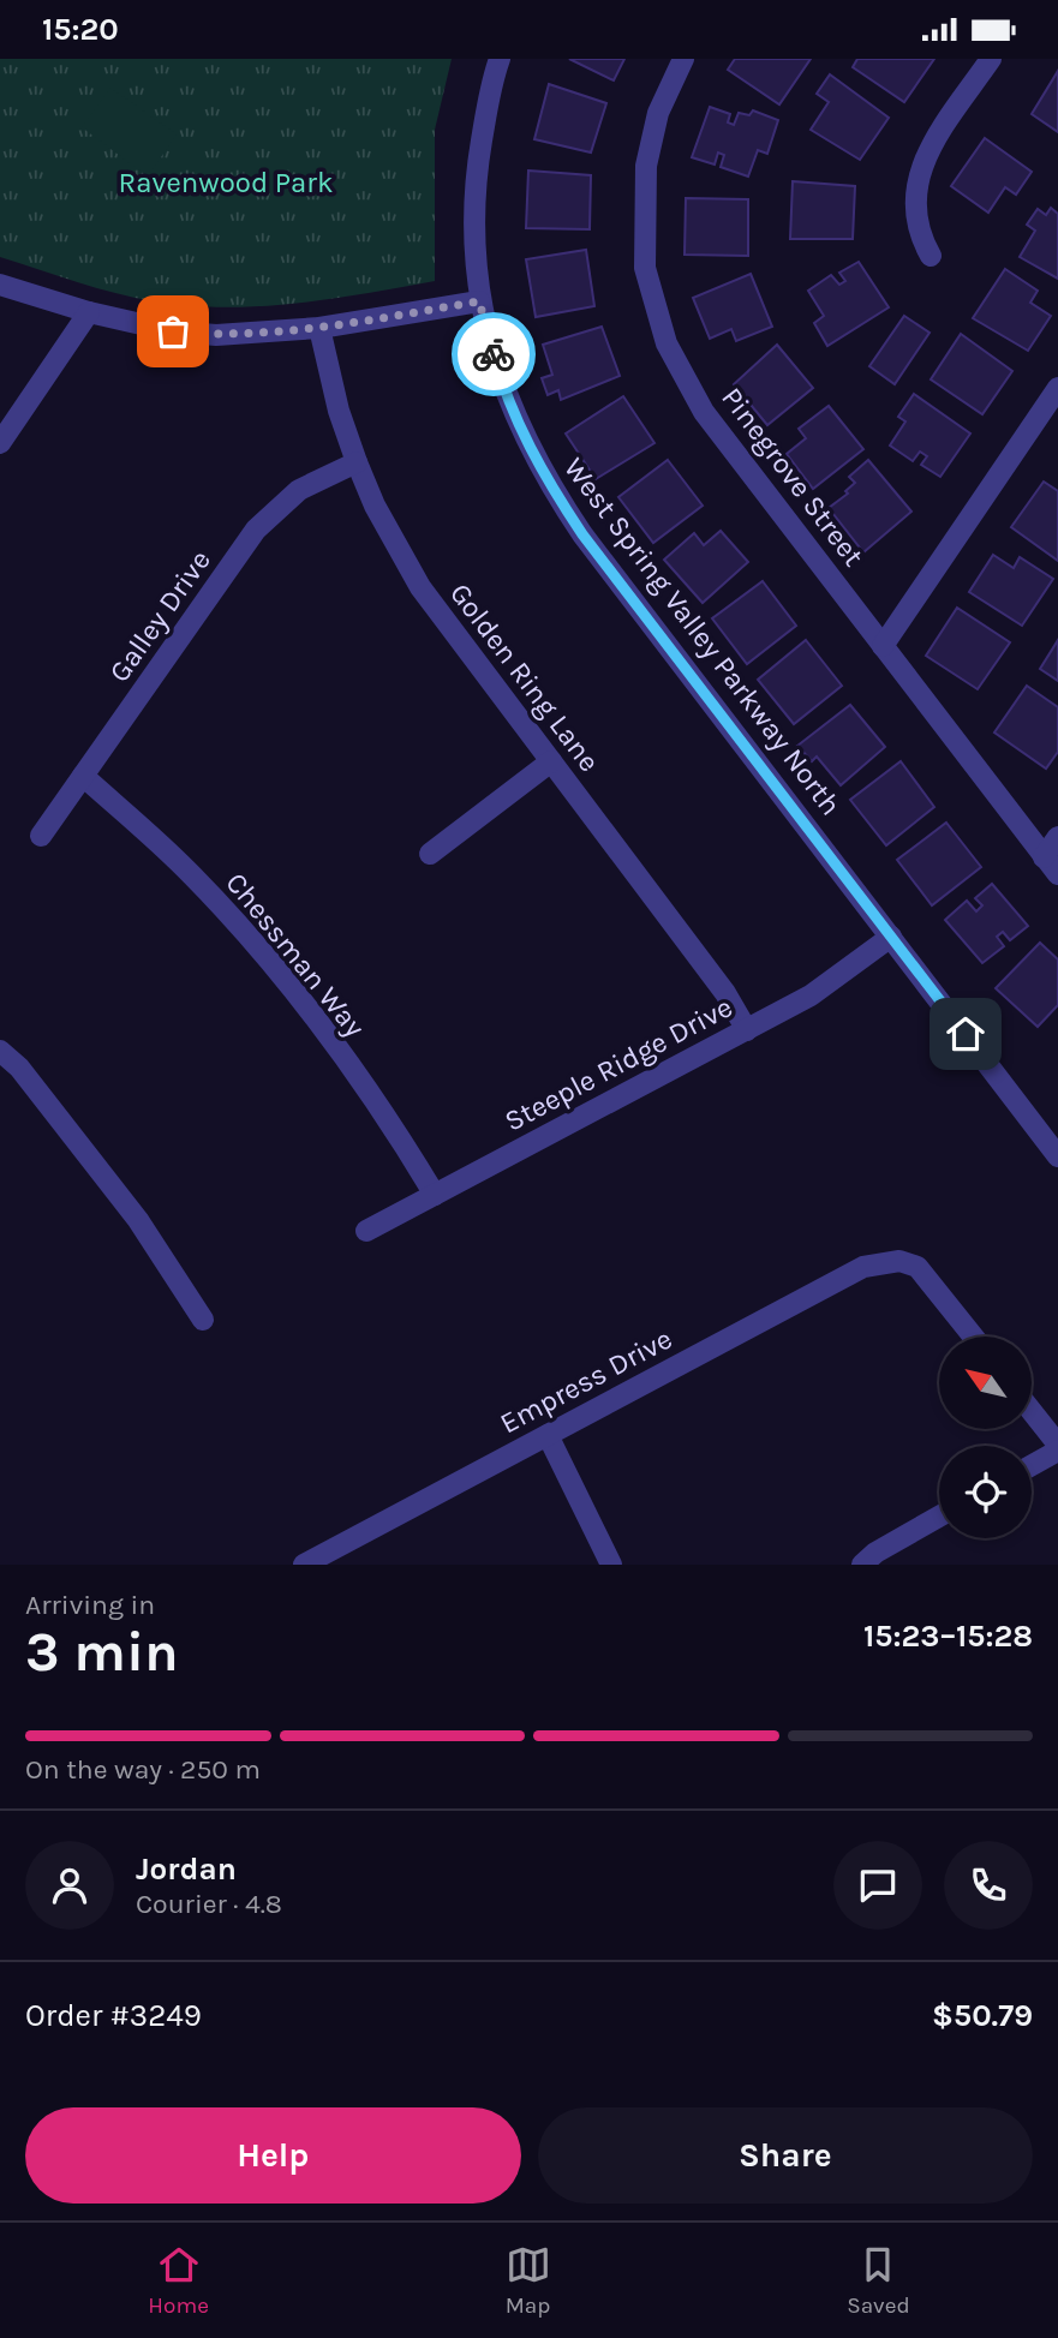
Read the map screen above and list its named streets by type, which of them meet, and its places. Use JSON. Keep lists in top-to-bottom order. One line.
{"streets":{"street":["Pinegrove Street","Galley Drive","West Spring Valley Parkway North","Golden Ring Lane","Chessman Way","Steeple Ridge Drive","Empress Drive"]},"crossings":[["Galley Drive","Golden Ring Lane"],["Galley Drive","Chessman Way"],["West Spring Valley Parkway North","Steeple Ridge Drive"],["Golden Ring Lane","Steeple Ridge Drive"],["Chessman Way","Steeple Ridge Drive"]],"parks":["Ravenwood Park"],"north":"top left","page":{"status":"15:20","heading":["3 min","Arriving in","15:23–15:28"],"panel":["Jordan","Courier · 4.8","Order #3249","$50.79"],"bar":"On the way · 250 m","buttons":["Help","Share"],"tabs":["Home","Map","Saved"]}}
